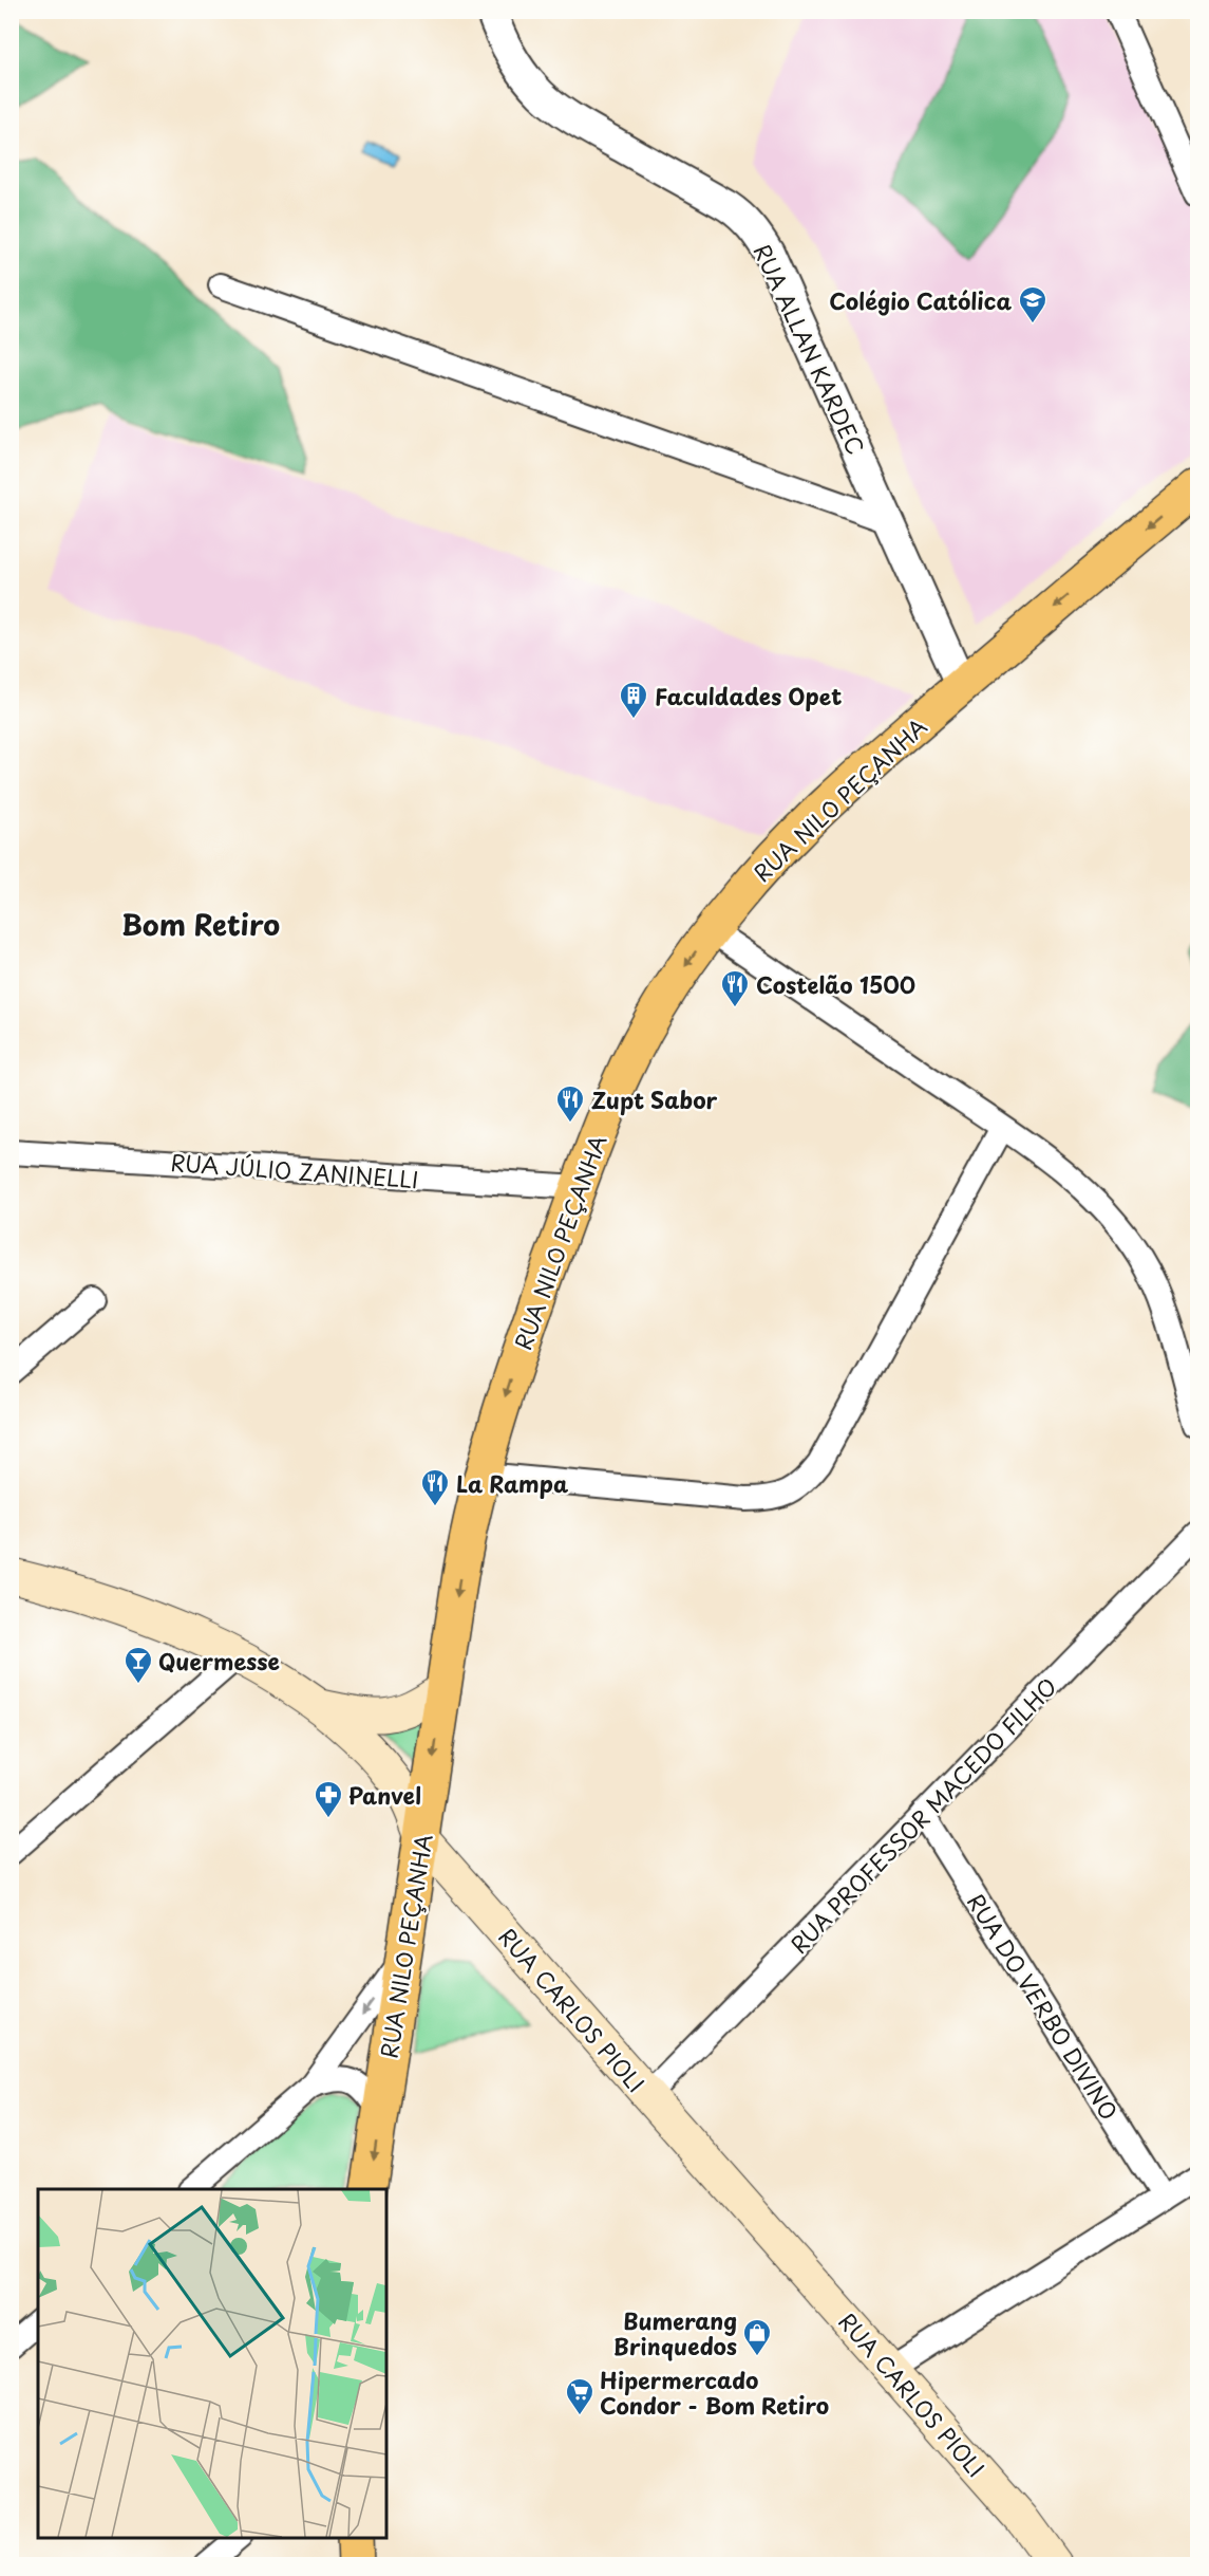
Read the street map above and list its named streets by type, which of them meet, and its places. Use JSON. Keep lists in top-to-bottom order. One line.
{"streets":{"main road":["RUA NILO PEÇANHA","RUA CARLOS PIOLI"],"street":["RUA ALLAN KARDEC","RUA JÚLIO ZANINELLI","RUA PROFESSOR MACEDO FILHO","RUA DO VERBO DIVINO"]},"crossings":[["RUA ALLAN KARDEC","RUA NILO PEÇANHA"],["RUA NILO PEÇANHA","RUA JÚLIO ZANINELLI"],["RUA NILO PEÇANHA","RUA CARLOS PIOLI"],["RUA PROFESSOR MACEDO FILHO","RUA DO VERBO DIVINO"],["RUA PROFESSOR MACEDO FILHO","RUA CARLOS PIOLI"]],"one_way":["RUA NILO PEÇANHA"],"districts":["Bom Retiro"],"places":{"school or university":["Colégio Católica"],"building":["Faculdades Opet"],"restaurant":["Costelão 1500","Zupt Sabor","La Rampa"],"bar":["Quermesse"],"pharmacy":["Panvel"],"shop":["Bumerang Brinquedos"],"supermarket":["Hipermercado Condor - Bom Retiro"]}}
